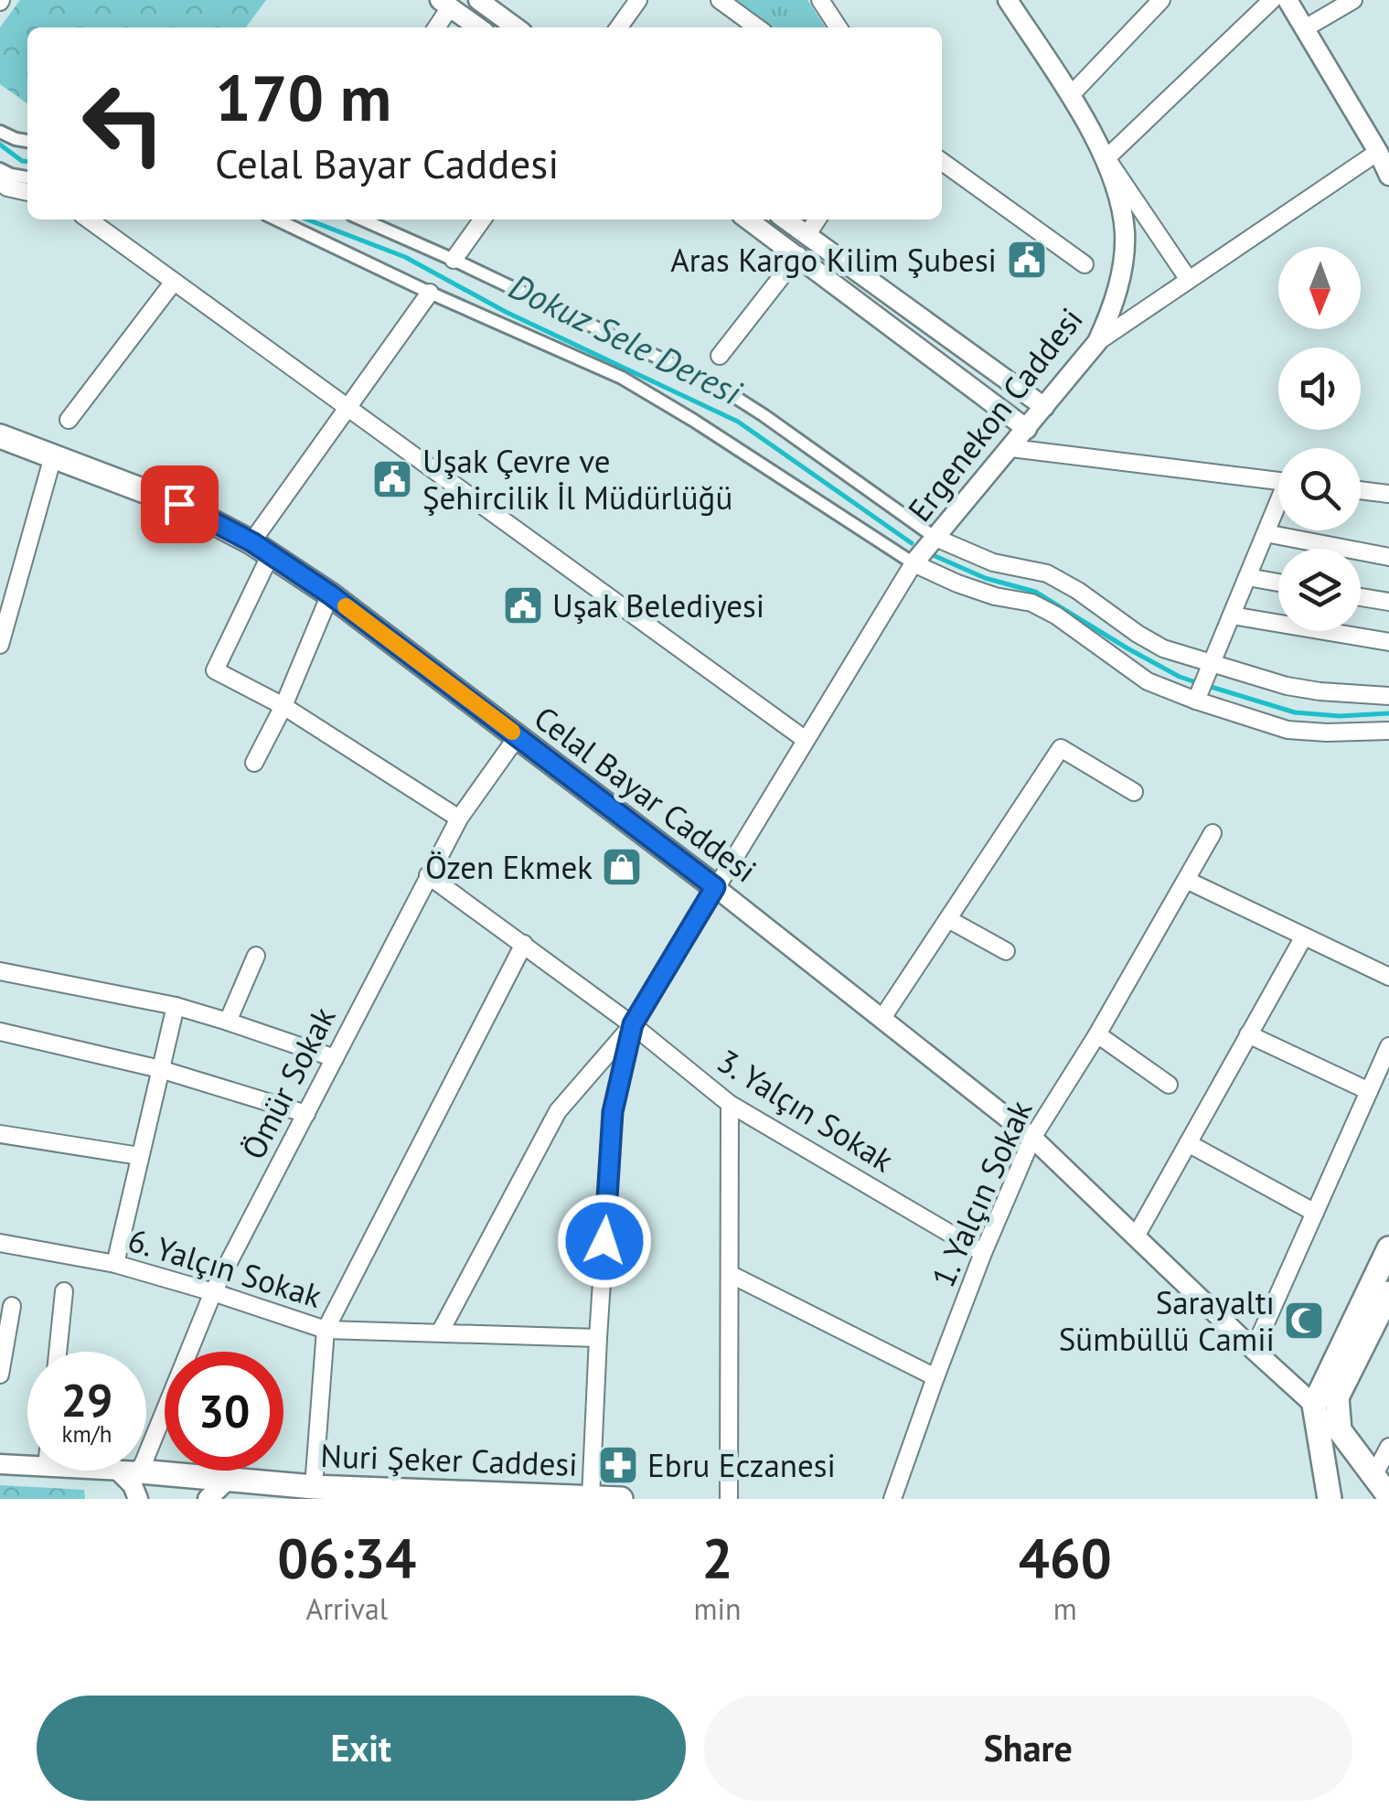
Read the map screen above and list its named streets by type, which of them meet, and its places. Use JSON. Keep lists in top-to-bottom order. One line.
{"streets":{"main road":["Celal Bayar Caddesi","Nuri Şeker Caddesi"],"street":["Ergenekon Caddesi","Ömür Sokak","3. Yalçın Sokak","1. Yalçın Sokak","6. Yalçın Sokak"]},"crossings":[["Celal Bayar Caddesi","Ömür Sokak"],["Celal Bayar Caddesi","1. Yalçın Sokak"],["Ömür Sokak","3. Yalçın Sokak"],["Ömür Sokak","6. Yalçın Sokak"],["3. Yalçın Sokak","1. Yalçın Sokak"]],"water":["Dokuz Sele Deresi"],"places":{"public building":["Aras Kargo Kilim Şubesi","Uşak Çevre ve Şehircilik İl Müdürlüğü","Uşak Belediyesi"],"shop":["Özen Ekmek"],"mosque":["Sarayaltı Sümbüllü Camii"],"pharmacy":["Ebru Eczanesi"]},"north":"bottom","page":{"turn":["170 m","Celal Bayar Caddesi"],"speed":"29 km/h","limit":"30","eta":["06:34","Arrival","2","min","460","m"],"buttons":["Exit","Share"]}}
